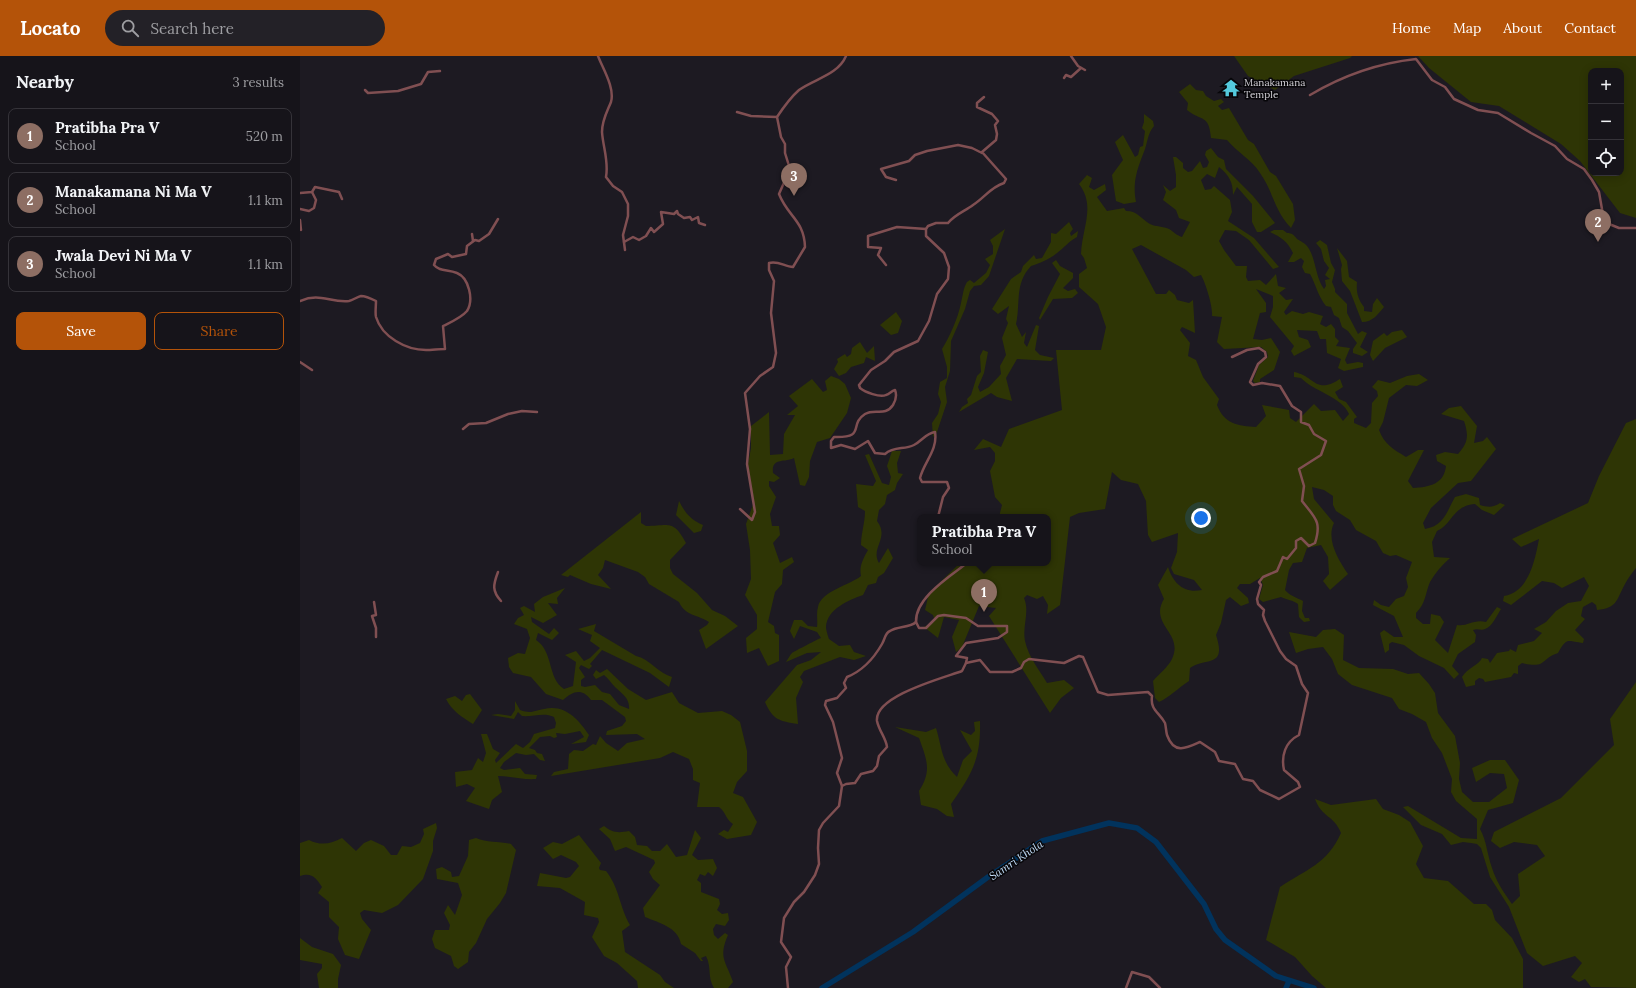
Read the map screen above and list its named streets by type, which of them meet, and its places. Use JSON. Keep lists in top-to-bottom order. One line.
{"water":["Samri Khola"],"places":{"temple":["Manakamana Temple"]},"page":{"header":"Locato","search":"Search here","nav":["Home","Map","About","Contact"],"heading":["Nearby","3 results"],"map_buttons":["+","−"],"list":[{"mark":"1","name":"Pratibha Pra V","note":"School","value":"520 m"},{"mark":"2","name":"Manakamana Ni Ma V","note":"School","value":"1.1 km"},{"mark":"3","name":"Jwala Devi Ni Ma V","note":"School","value":"1.1 km"}],"pins":["3","2","1"],"buttons":["Save","Share"],"popup":["Pratibha Pra V","School"]}}
